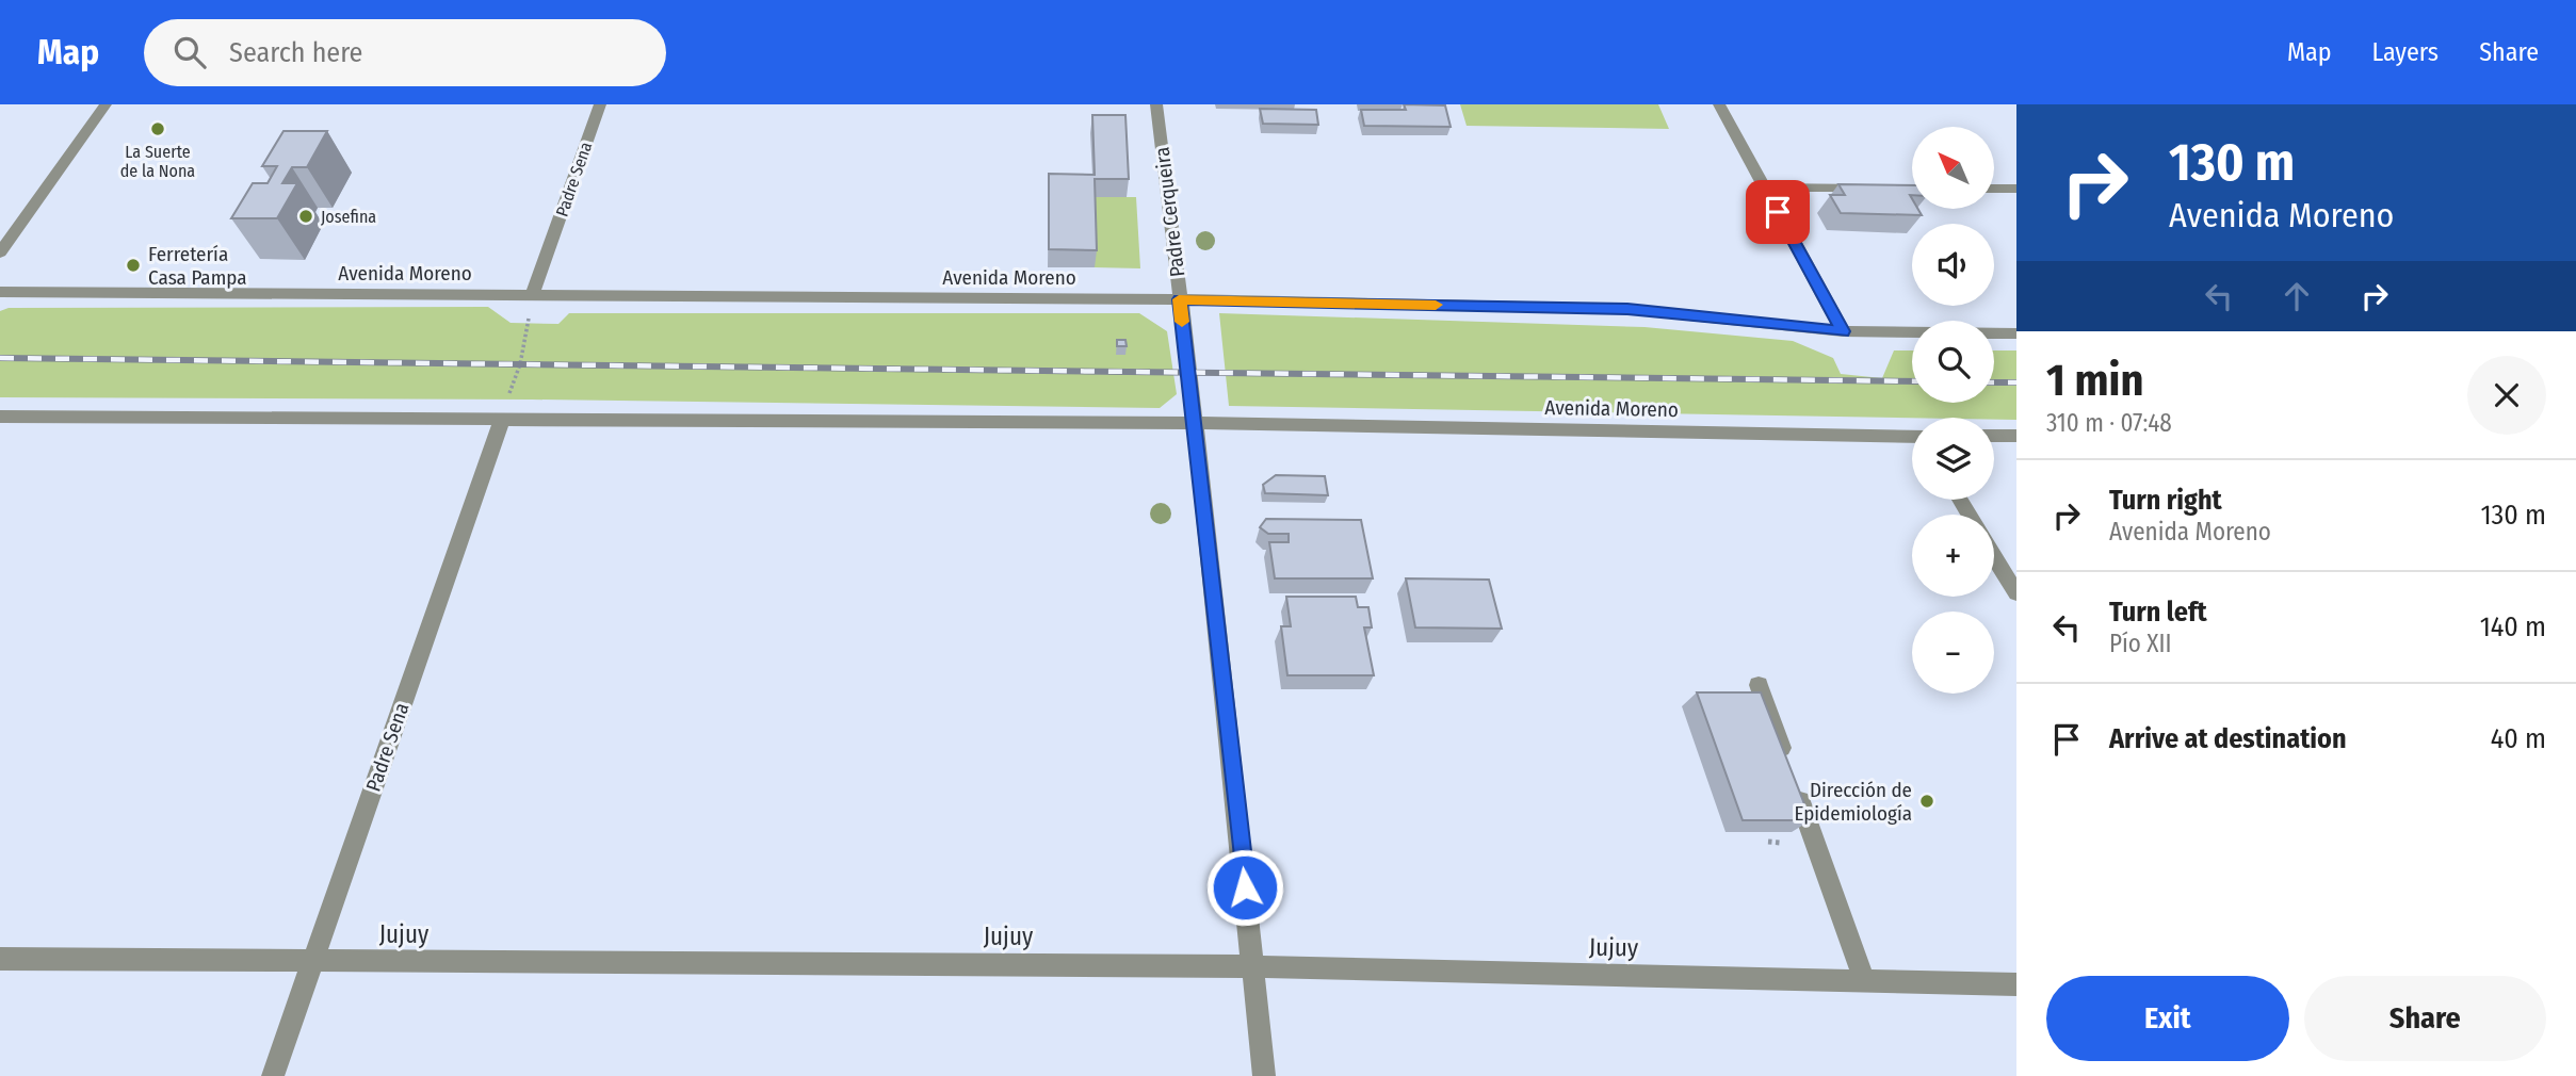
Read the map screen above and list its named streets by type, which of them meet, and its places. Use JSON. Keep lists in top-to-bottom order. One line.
{"streets":{"street":["Padre Sena","Padre Cerqueira","Avenida Moreno","Jujuy"]},"crossings":[["Padre Sena","Avenida Moreno"],["Padre Sena","Jujuy"],["Padre Cerqueira","Avenida Moreno"],["Padre Cerqueira","Jujuy"]],"places":["La Suerte de la Nona","Josefina","Ferretería Casa Pampa","Dirección de Epidemiología"],"north":"top left","page":{"header":"Map","search":"Search here","nav":["Map","Layers","Share"],"turn":["130 m","Avenida Moreno"],"map_buttons":["+","−"],"heading":["1 min","310 m · 07:48"],"list":[{"name":"Turn right","note":"Avenida Moreno","value":"130 m"},{"name":"Turn left","note":"Pío XII","value":"140 m"},{"name":"Arrive at destination","value":"40 m"}],"buttons":["Exit","Share"]}}
